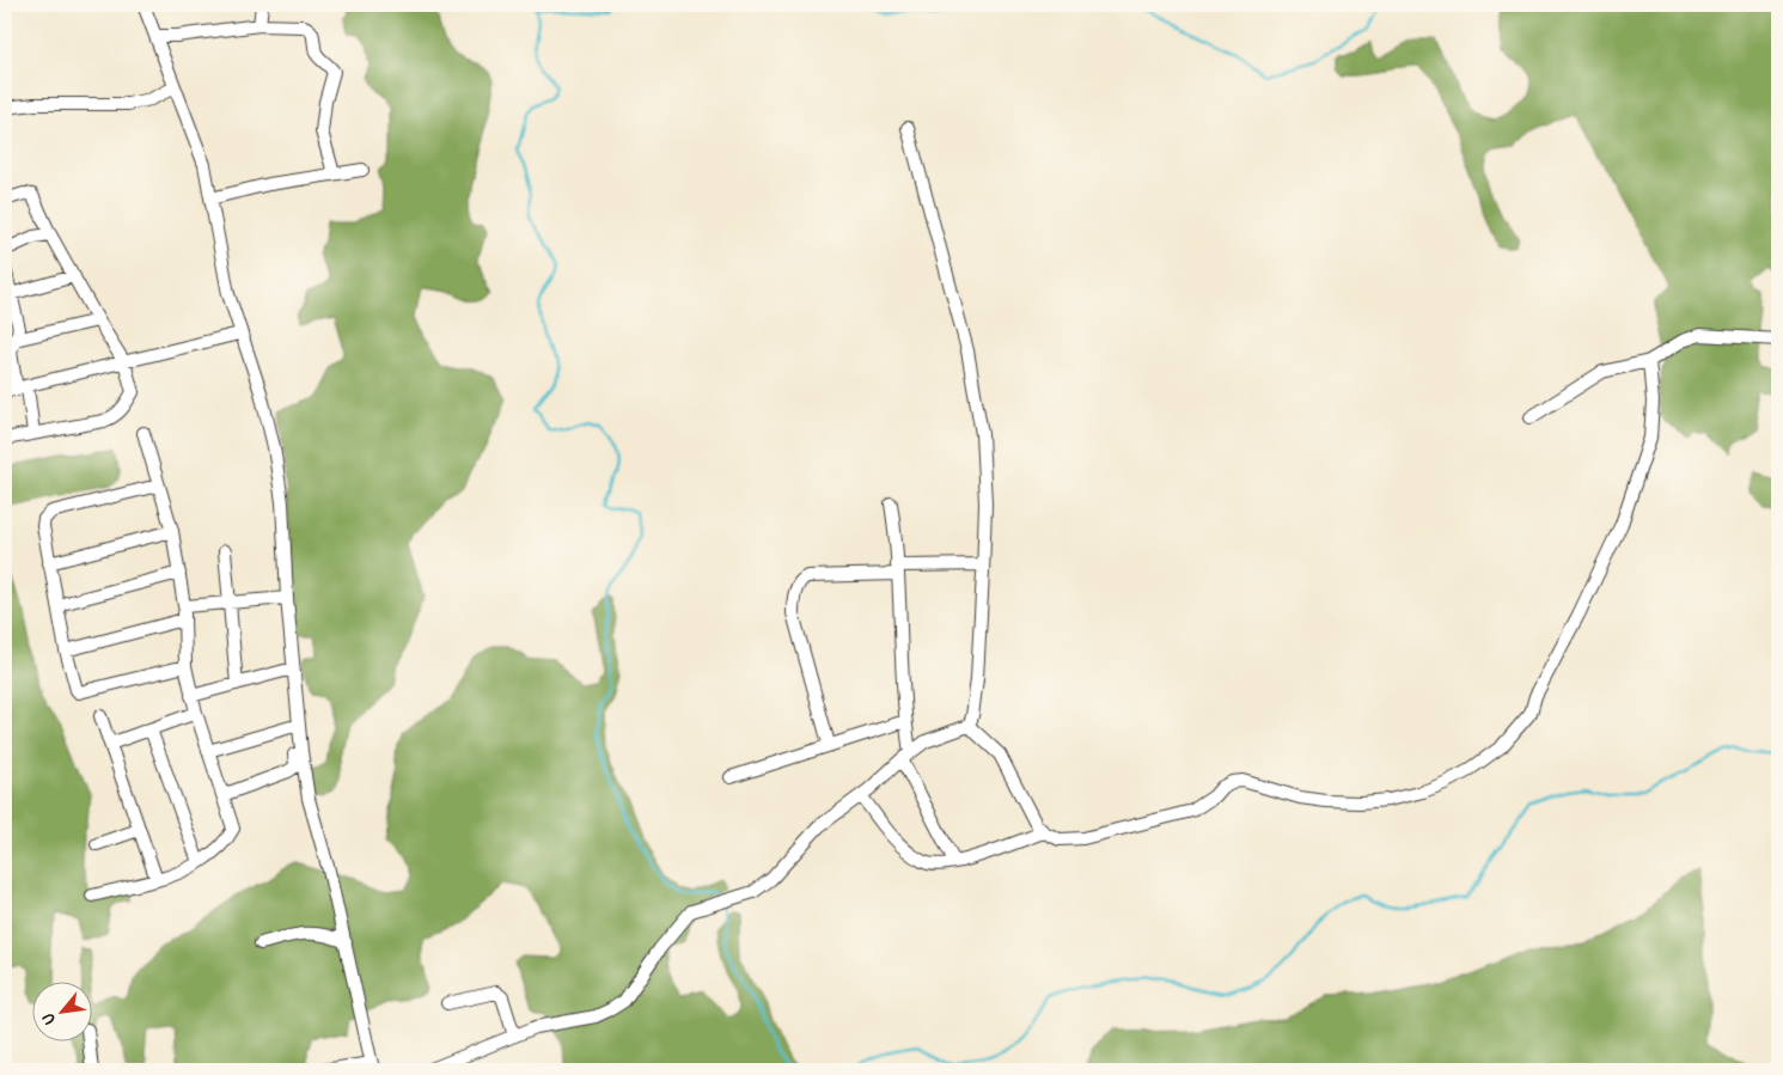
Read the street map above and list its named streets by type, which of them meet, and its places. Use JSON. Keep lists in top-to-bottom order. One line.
{"north":"bottom left"}
